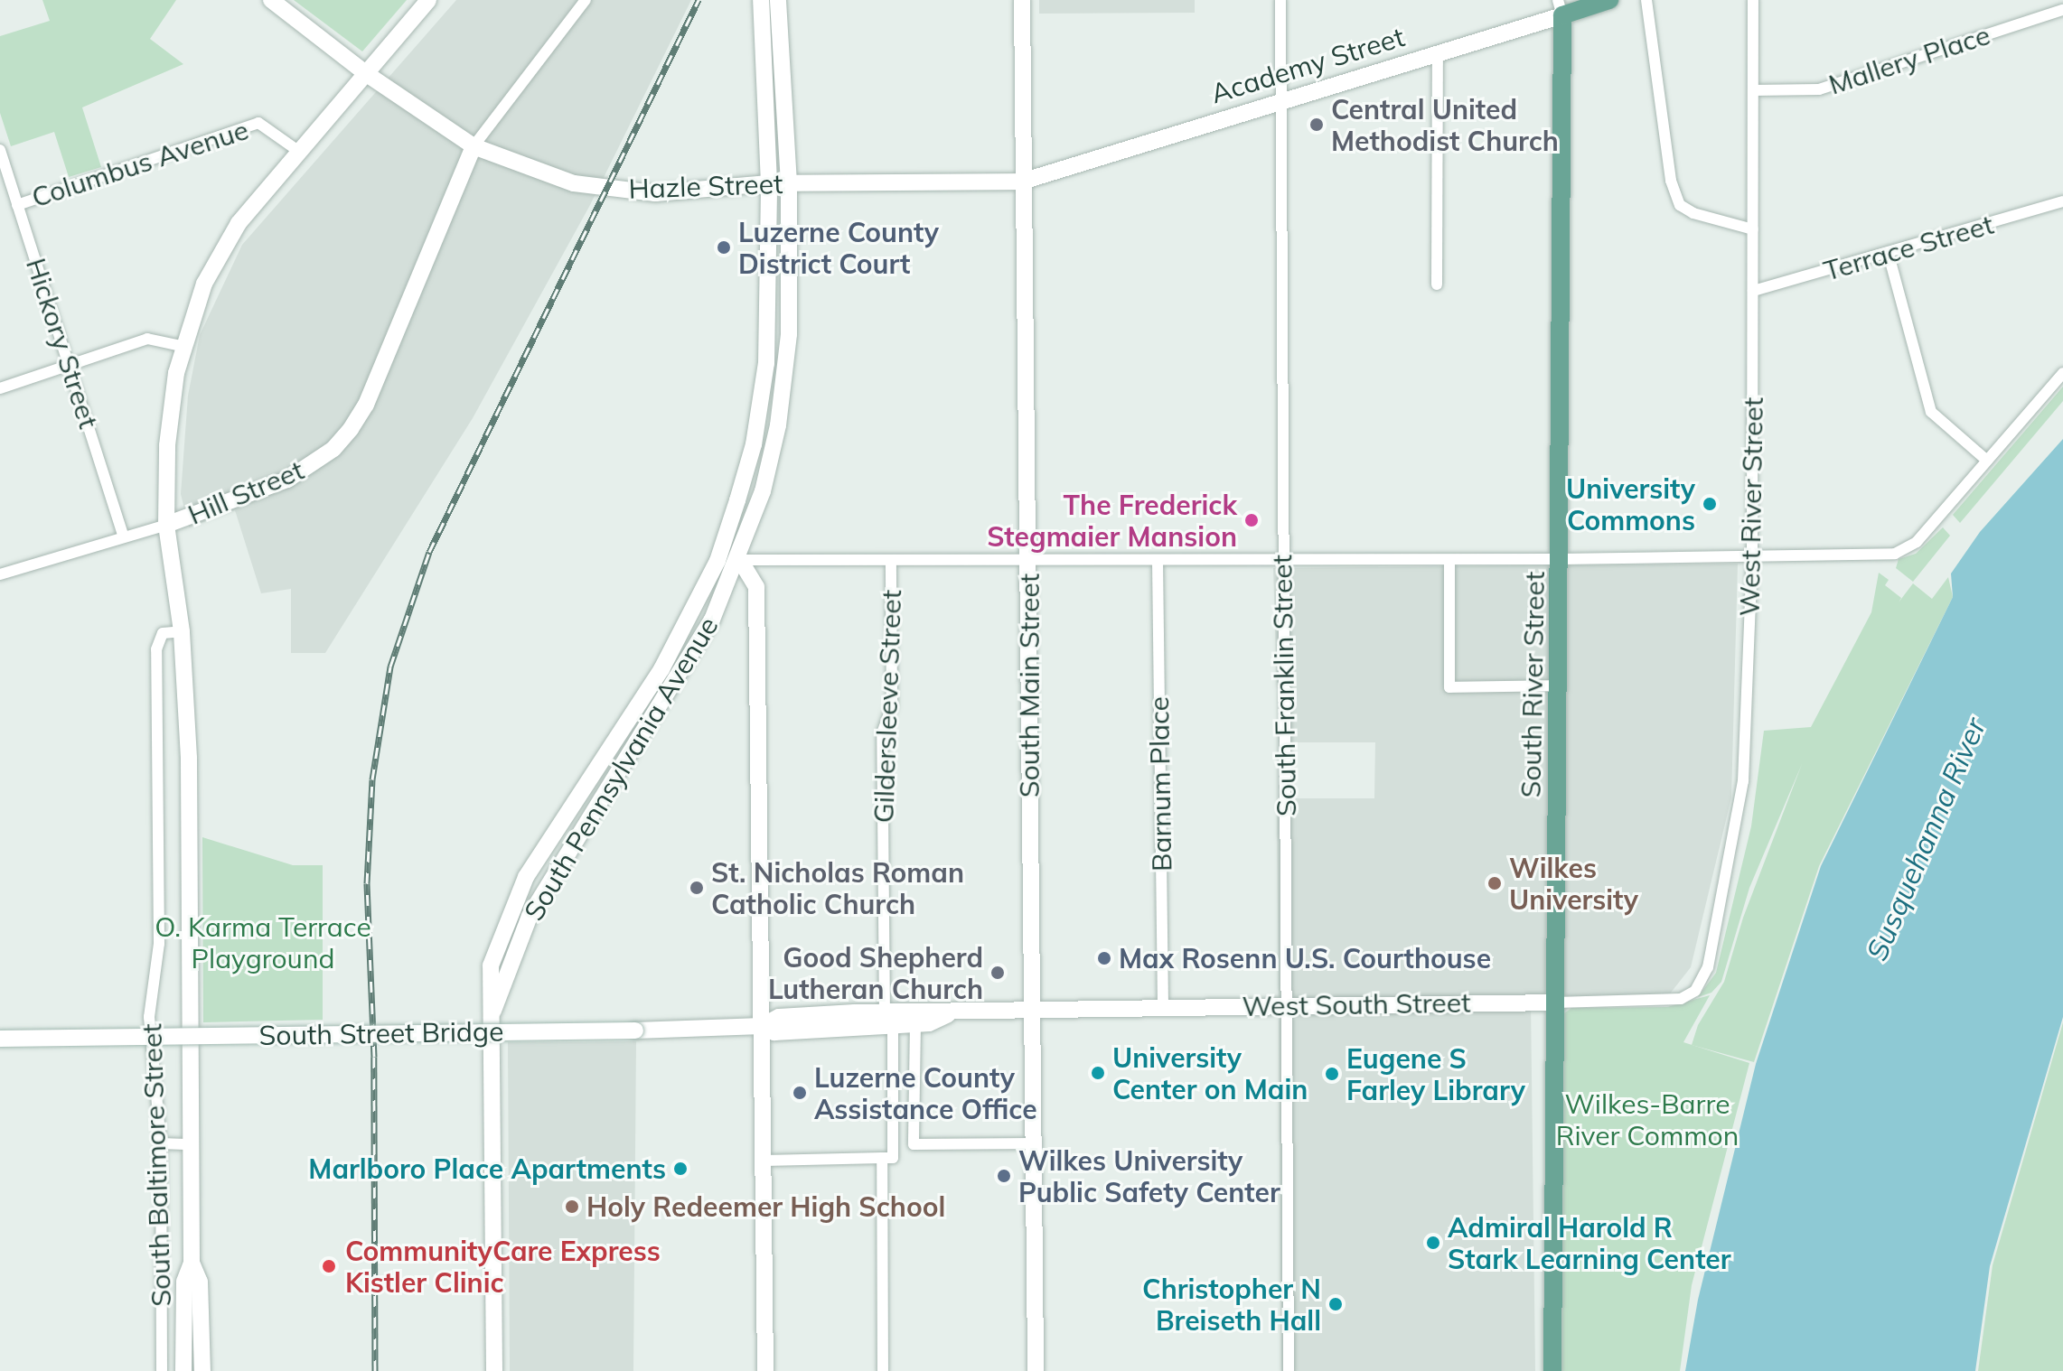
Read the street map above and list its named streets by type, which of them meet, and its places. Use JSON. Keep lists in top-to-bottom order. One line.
{"streets":{"main road":["Academy Street","Hazle Street","Hill Street","South River Street","South Main Street","South Pennsylvania Avenue","West South Street","South Street Bridge"],"street":["Mallery Place","Columbus Avenue","Terrace Street","Hickory Street","West River Street","South Franklin Street","Gildersleeve Street","Barnum Place","South Baltimore Street"]},"crossings":[["Mallery Place","West River Street"],["Academy Street","Hazle Street"],["Academy Street","South River Street"],["Academy Street","South Main Street"],["Academy Street","South Franklin Street"],["Columbus Avenue","Hickory Street"],["Hazle Street","Hill Street"],["Hazle Street","South Main Street"],["Hazle Street","South Pennsylvania Avenue"],["Terrace Street","West River Street"],["Hickory Street","Hill Street"],["West River Street","West South Street"],["South River Street","West South Street"],["South Main Street","West South Street"],["South Franklin Street","West South Street"],["Gildersleeve Street","South Street Bridge"],["Barnum Place","West South Street"]],"water":["Susquehanna River"],"parks":["O. Karma Terrace Playground","Wilkes-Barre River Common"],"places":["Central United Methodist Church","Luzerne County District Court","University Commons","The Frederick Stegmaier Mansion","Wilkes University","St. Nicholas Roman Catholic Church","Max Rosenn U.S. Courthouse","Good Shepherd Lutheran Church","University Center on Main","Eugene S Farley Library","Luzerne County Assistance Office","Marlboro Place Apartments","Wilkes University Public Safety Center","Holy Redeemer High School","Admiral Harold R Stark Learning Center","CommunityCare Express Kistler Clinic","Christopher N Breiseth Hall"]}
